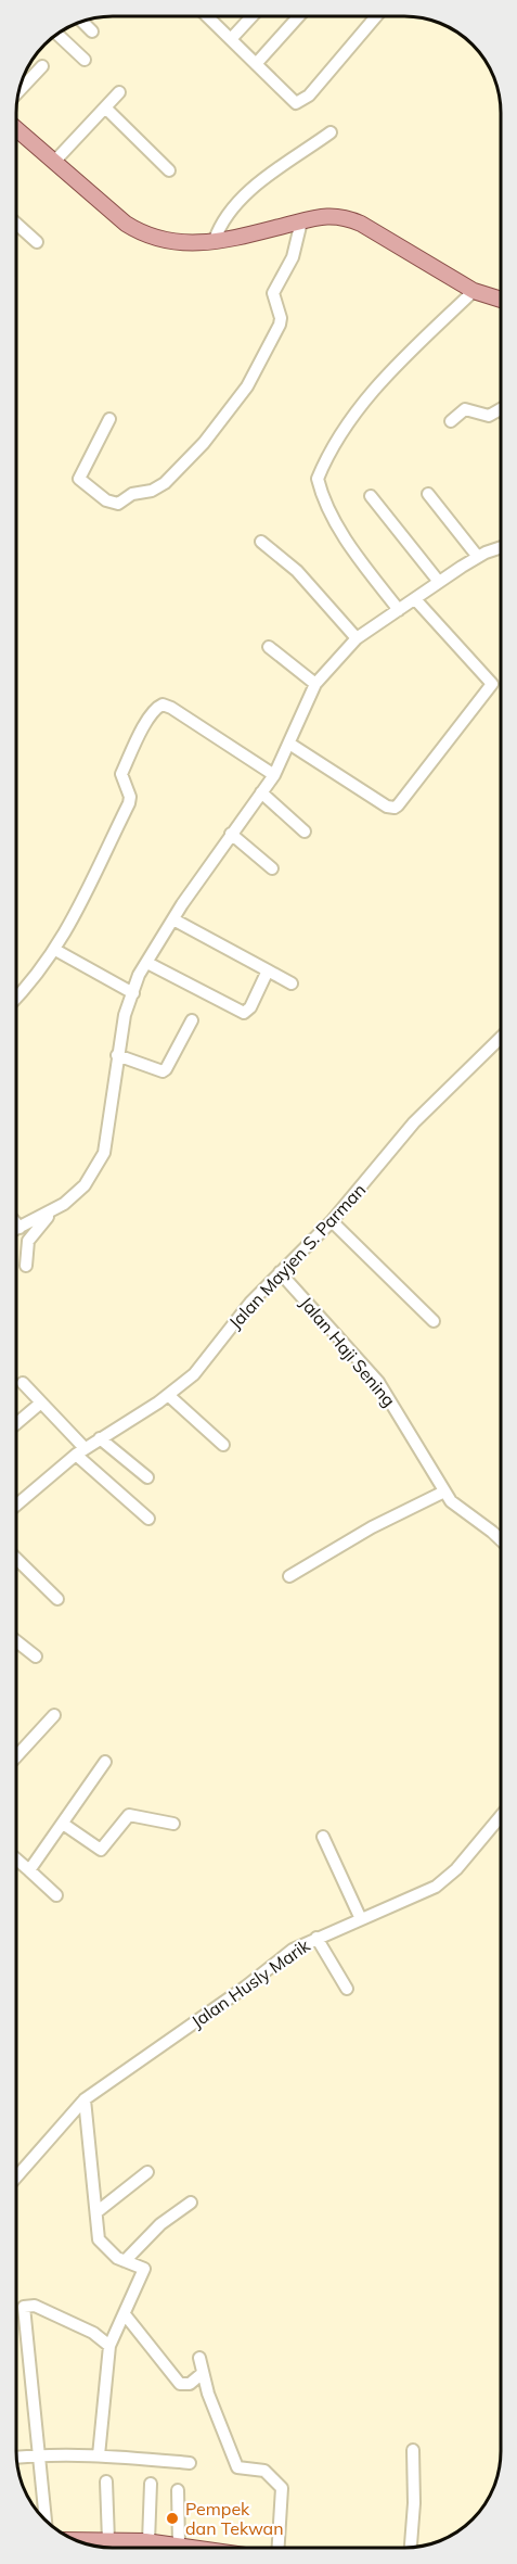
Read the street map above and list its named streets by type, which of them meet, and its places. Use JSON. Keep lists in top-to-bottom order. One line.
{"streets":{"street":["Jalan Mayjen S. Parman","Jalan Haji Sening","Jalan Husly Marik"]},"crossings":[["Jalan Mayjen S. Parman","Jalan Haji Sening"]],"places":["Pempek dan Tekwan"]}
